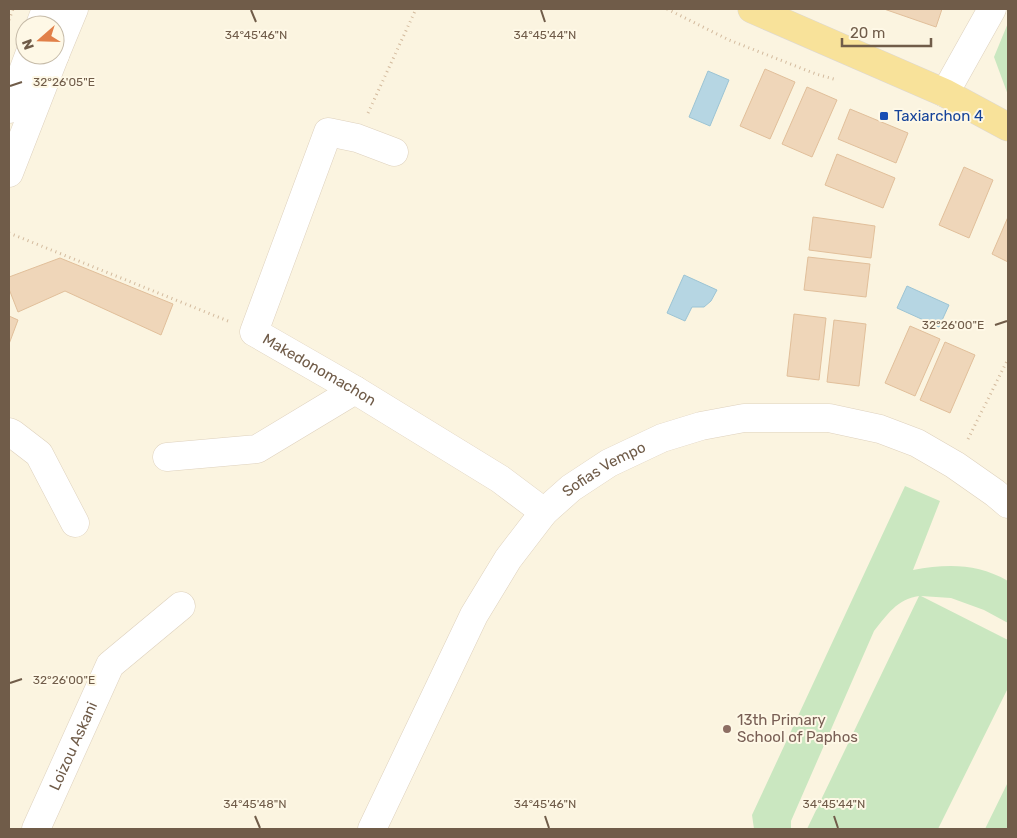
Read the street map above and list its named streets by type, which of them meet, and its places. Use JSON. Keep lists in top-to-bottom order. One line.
{"streets":{"street":["Makedonomachon","Sofias Vempo","Loizou Askani"]},"crossings":[["Makedonomachon","Sofias Vempo"]],"places":{"transit":["Taxiarchon 4"],"other":["13th Primary School of Paphos"]},"scale_bar":"20 m","north":"left","coordinates":["34°45'46\"N","34°45'44\"N","32°26'05\"E","32°26'00\"E","34°45'48\"N"]}
